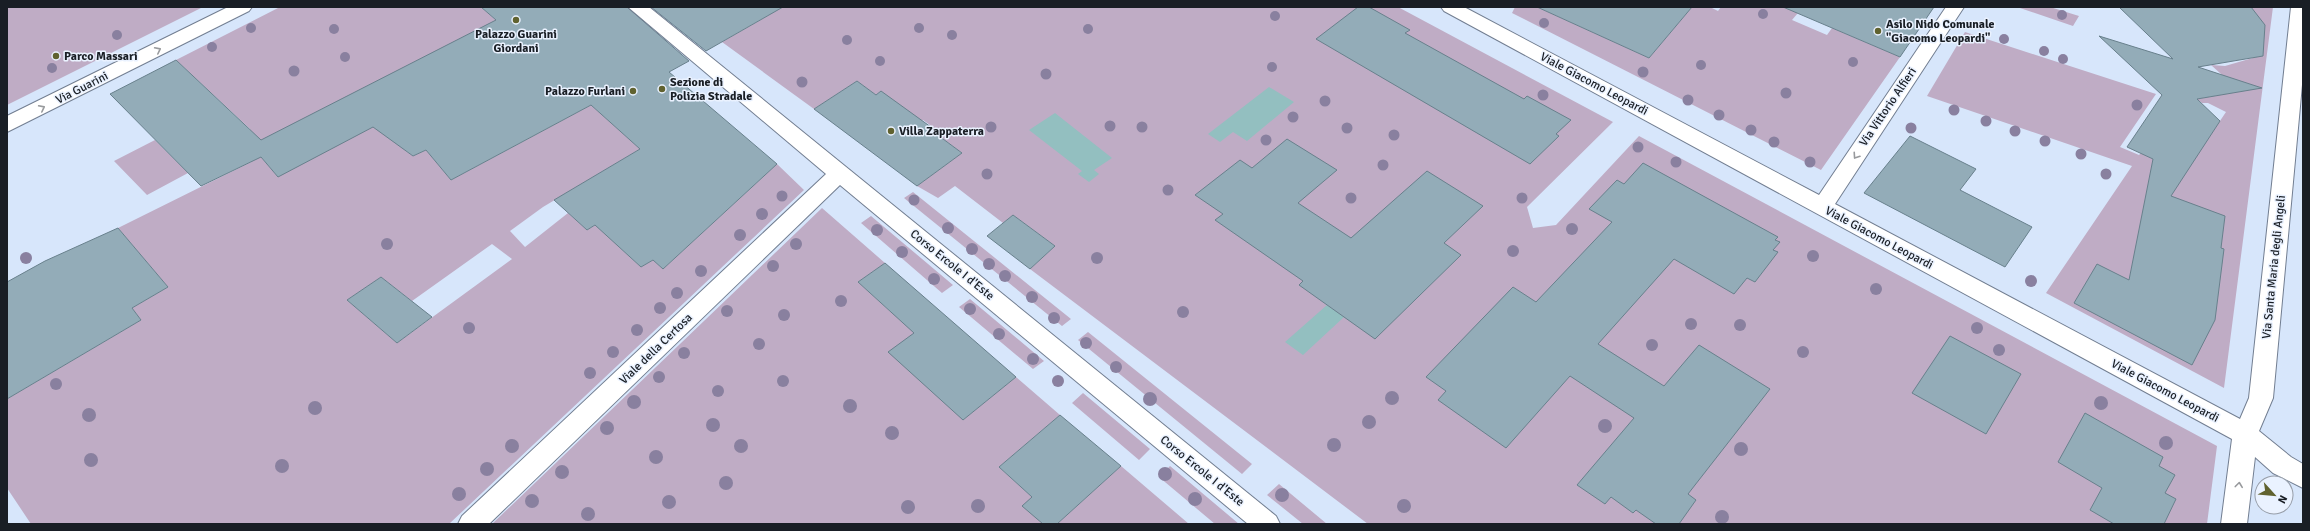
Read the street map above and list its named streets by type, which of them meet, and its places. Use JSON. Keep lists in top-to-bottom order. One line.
{"streets":{"street":["Viale Giacomo Leopardi","Via Guarini","Via Vittorio Alfieri","Corso Ercole I d'Este","Via Santa Maria degli Angeli","Viale della Certosa"]},"crossings":[["Viale Giacomo Leopardi","Via Vittorio Alfieri"],["Viale Giacomo Leopardi","Via Santa Maria degli Angeli"],["Corso Ercole I d'Este","Viale della Certosa"]],"one_way":["Via Guarini","Via Vittorio Alfieri"],"places":["Palazzo Guarini Giordani","Asilo Nido Comunale \"Giacomo Leopardi\"","Parco Massari","Sezione di Polizia Stradale","Palazzo Furlani","Villa Zappaterra"],"north":"bottom right"}
